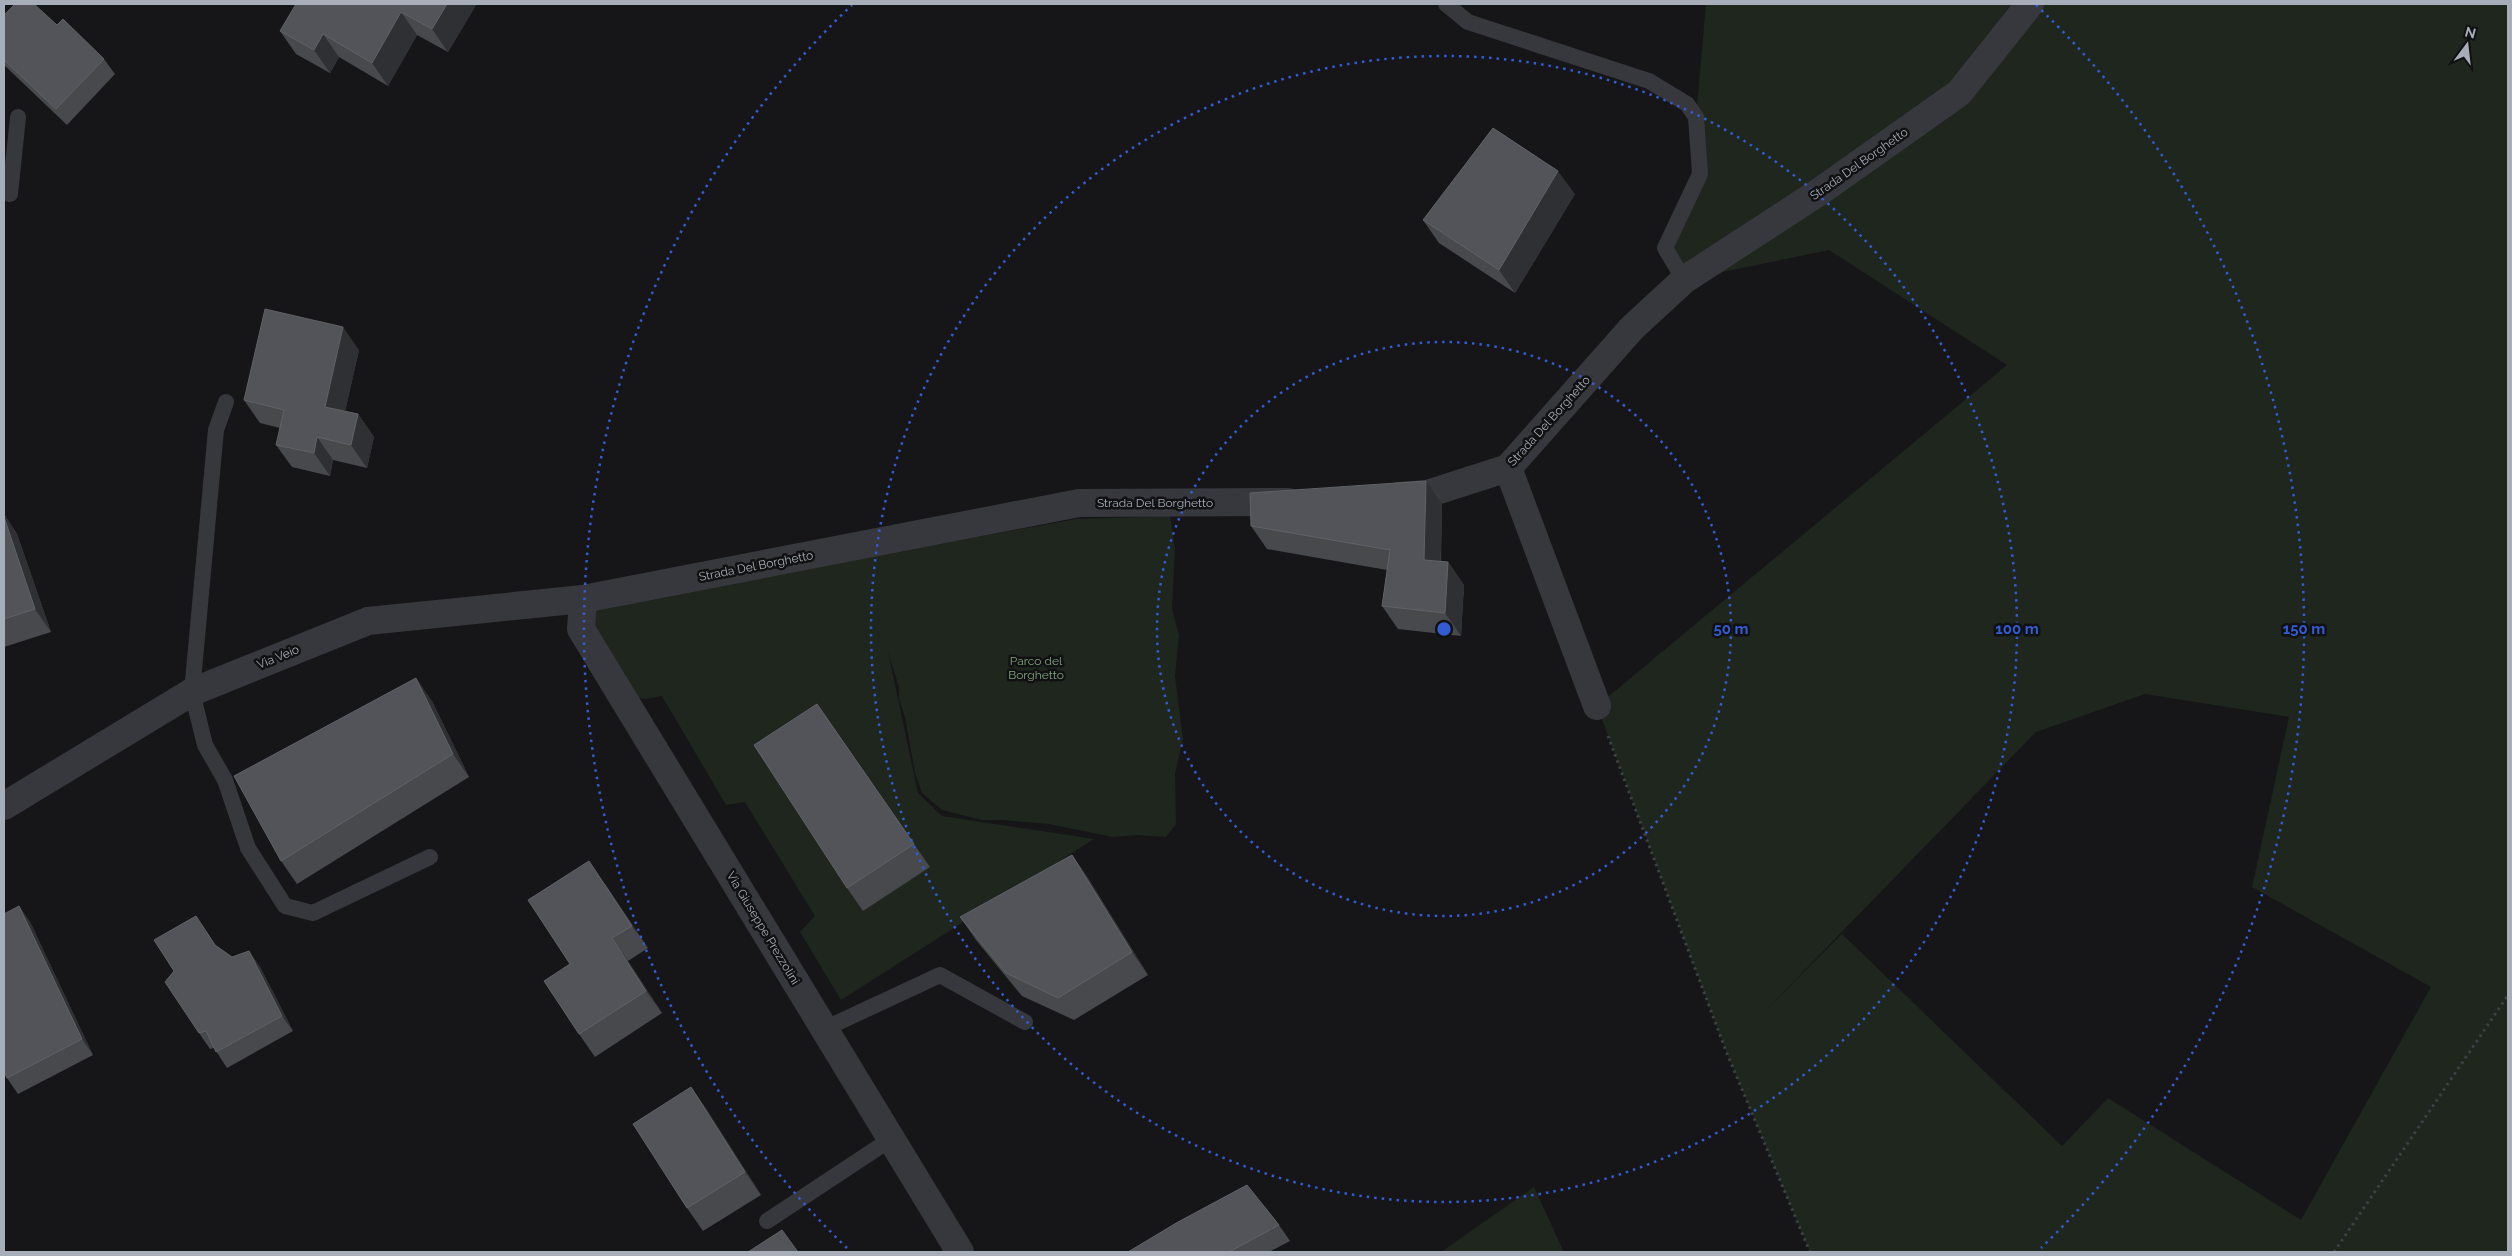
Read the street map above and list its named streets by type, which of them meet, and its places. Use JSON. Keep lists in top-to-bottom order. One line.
{"streets":{"street":["Strada Del Borghetto","Via Veio","Via Giuseppe Prezzolini"]},"crossings":[["Strada Del Borghetto","Via Veio"],["Strada Del Borghetto","Via Giuseppe Prezzolini"],["Via Veio","Via Giuseppe Prezzolini"]],"parks":["Parco del Borghetto"],"north":"top","rings":["50 m","100 m","150 m"]}
